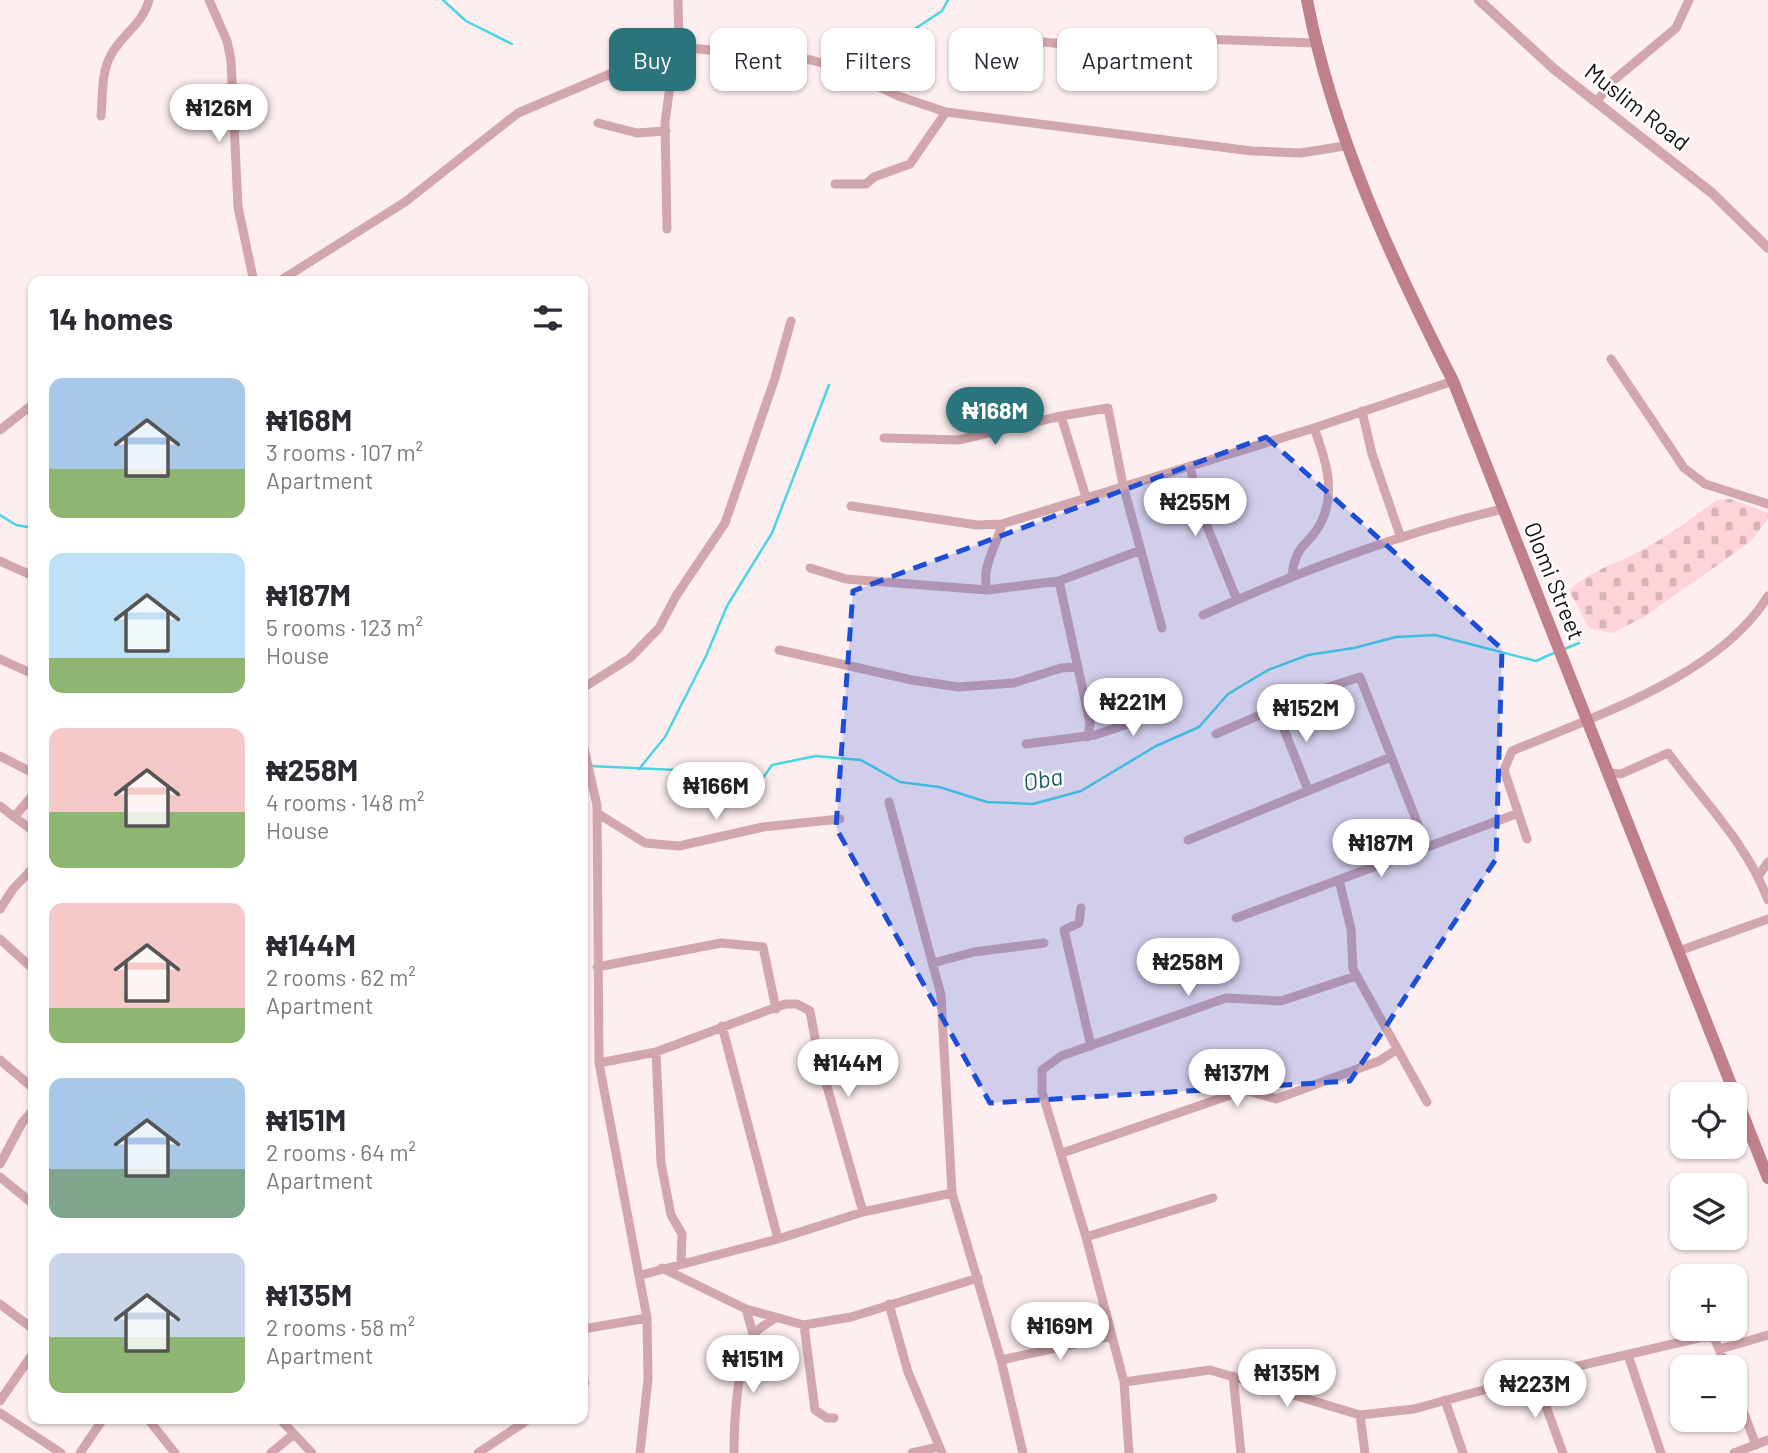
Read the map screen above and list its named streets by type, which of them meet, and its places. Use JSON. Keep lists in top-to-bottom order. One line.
{"streets":{"main road":["Olomi Street"],"street":["Muslim Road"]},"water":["Oba"],"page":{"chip":["Buy","Rent","Filters","New","Apartment"],"price":["₦126M","₦168M","₦255M","₦221M","₦152M","₦166M","₦187M","₦258M","₦144M","₦137M","₦169M","₦151M","₦135M","₦223M"],"heading":"14 homes","list":[{"name":"₦168M","note":"3 rooms · 107 m² · Apartment"},{"name":"₦187M","note":"5 rooms · 123 m² · House"},{"name":"₦258M","note":"4 rooms · 148 m² · House"},{"name":"₦144M","note":"2 rooms · 62 m² · Apartment"},{"name":"₦151M","note":"2 rooms · 64 m² · Apartment"},{"name":"₦135M","note":"2 rooms · 58 m² · Apartment"}],"map_buttons":["+","−"]}}
